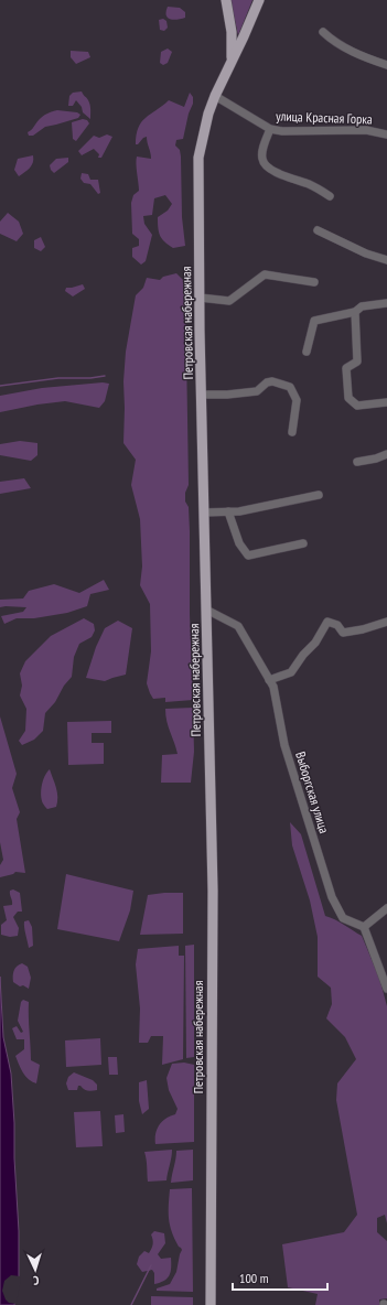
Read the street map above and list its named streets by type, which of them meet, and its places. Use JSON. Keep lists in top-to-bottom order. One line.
{"streets":{"main road":["Петровская набережная"],"street":["улица Красная Горка","Выборгская улица"]},"crossings":[["улица Красная Горка","Петровская набережная"],["Петровская набережная","Выборгская улица"]],"scale_bar":"100 m","north":"bottom"}
